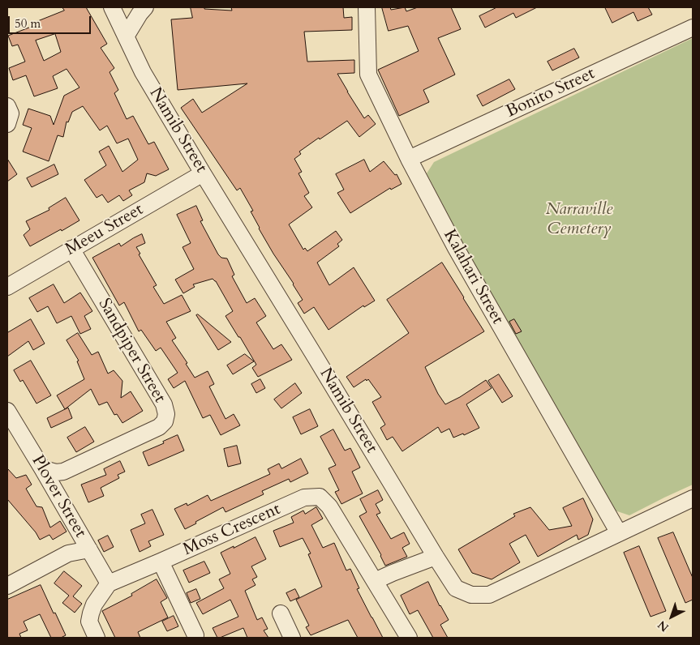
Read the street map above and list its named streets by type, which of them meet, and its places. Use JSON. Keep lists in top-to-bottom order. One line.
{"streets":{"street":["Bonito Street","Namib Street","Meeu Street","Kalahari Street","Sandpiper Street","Plover Street","Moss Crescent"]},"crossings":[["Bonito Street","Kalahari Street"],["Namib Street","Meeu Street"],["Namib Street","Kalahari Street"],["Meeu Street","Sandpiper Street"],["Sandpiper Street","Plover Street"],["Plover Street","Moss Crescent"]],"parks":["Narraville Cemetery"],"scale_bar":"50 m","north":"bottom left"}
